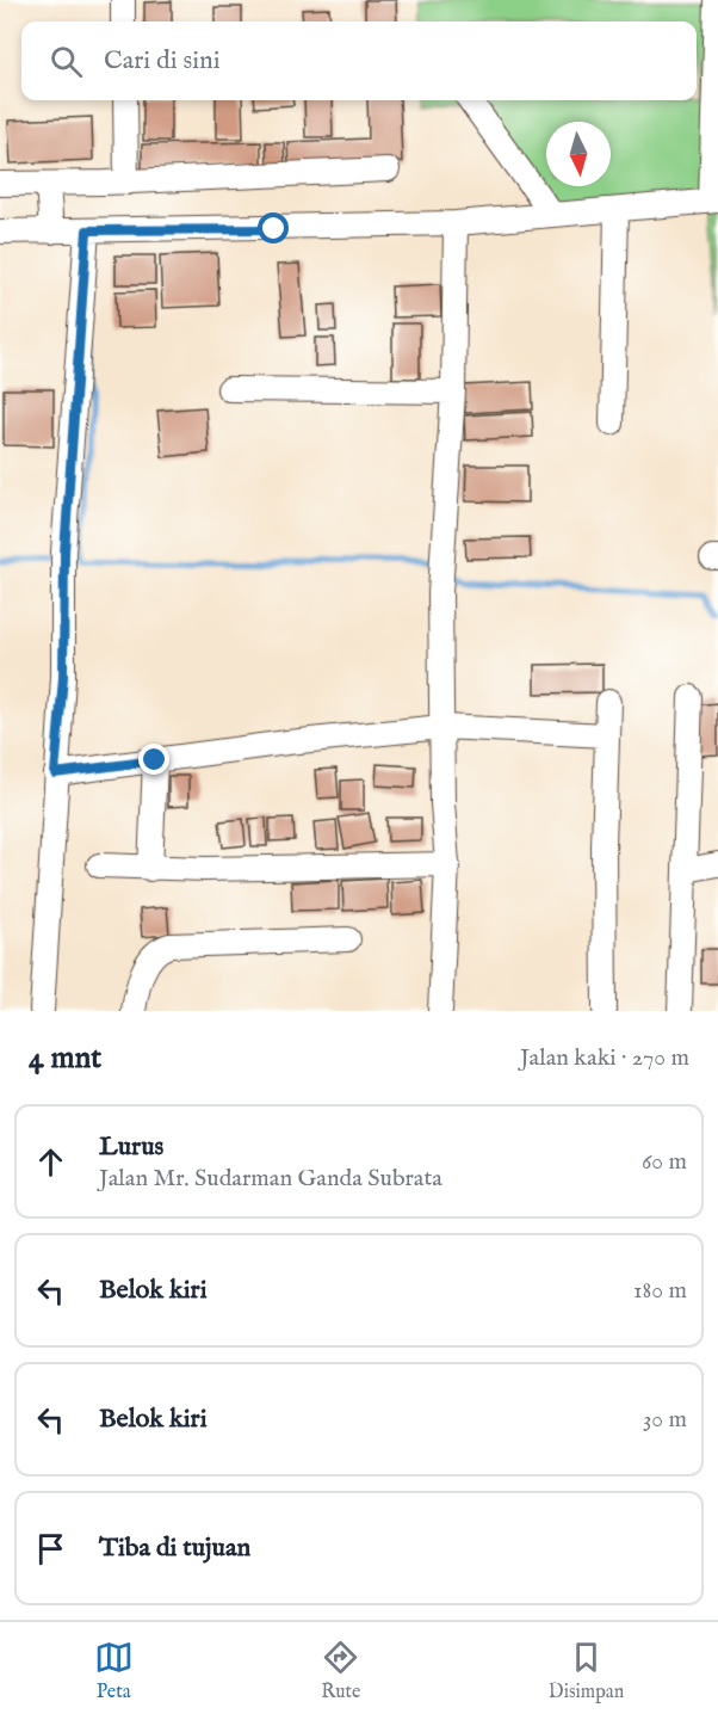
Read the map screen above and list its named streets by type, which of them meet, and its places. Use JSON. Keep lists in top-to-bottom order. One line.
{"north":"bottom","page":{"search":"Cari di sini","heading":["4 mnt","Jalan kaki · 270 m"],"list":[["Lurus","Jalan Mr. Sudarman Ganda Subrata","60 m"],["Belok kiri","180 m"],["Belok kiri","30 m"],"Tiba di tujuan"],"nav":["Peta","Rute","Disimpan"]}}
